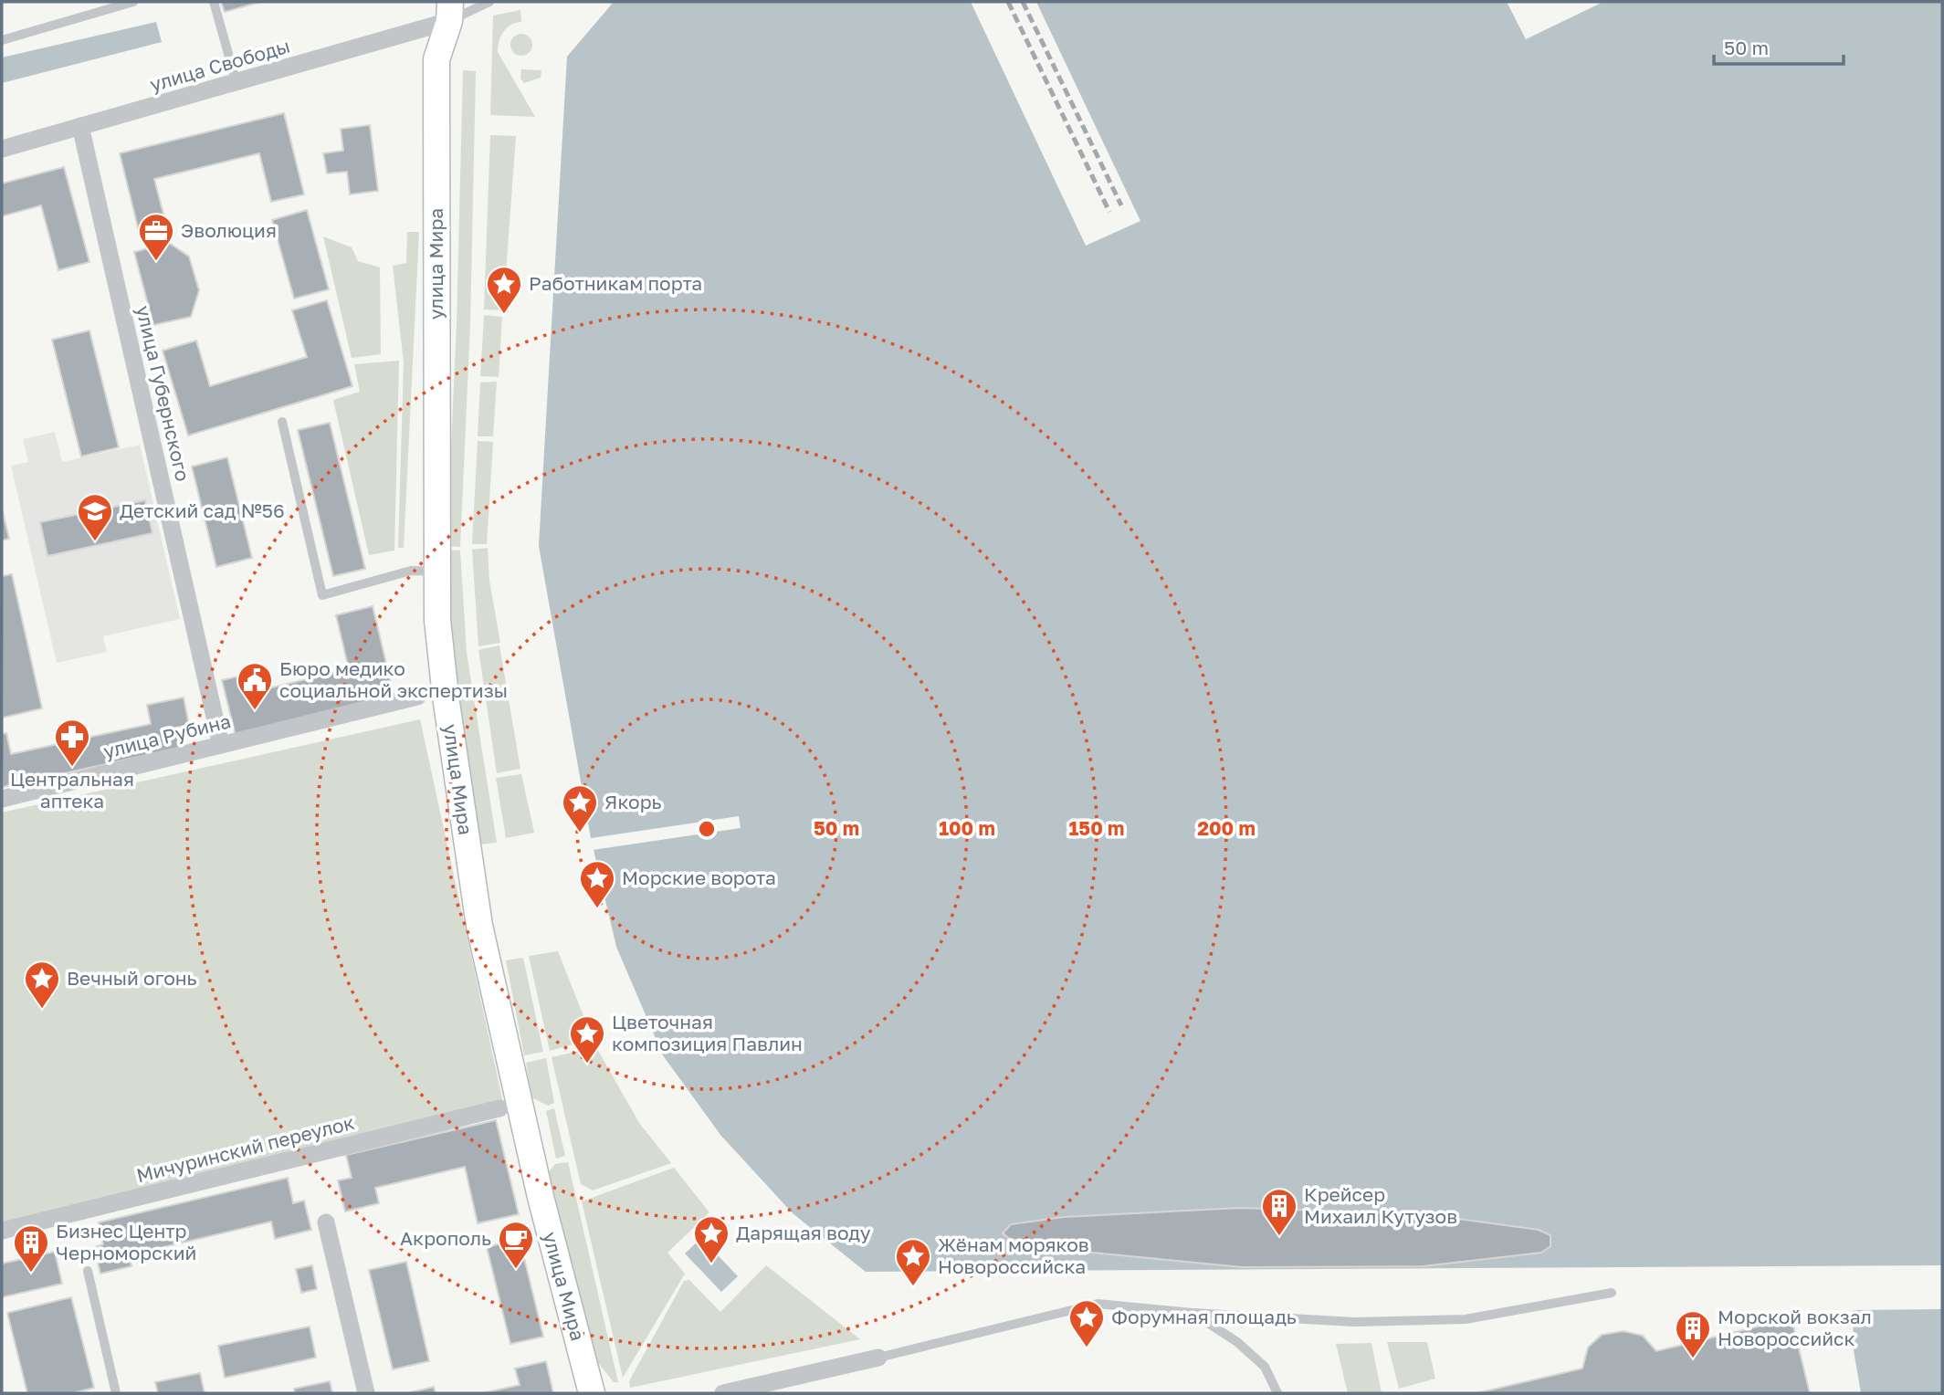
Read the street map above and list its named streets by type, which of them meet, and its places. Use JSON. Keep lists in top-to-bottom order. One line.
{"streets":{"street":["улица Свободы","улица Мира","улица Губернского","улица Рубина","Мичуринский переулок"]},"crossings":[["улица Свободы","улица Мира"],["улица Свободы","улица Губернского"],["улица Губернского","улица Рубина"]],"places":{"office":["Эволюция"],"place":["Работникам порта","Якорь","Морские ворота","Вечный огонь","Цветочная композиция Павлин","Дарящая воду","Жёнам моряков Новороссийска","Форумная площадь"],"school or university":["Детский сад №56"],"public building":["Бюро медико социальной экспертизы"],"pharmacy":["Центральная аптека"],"building":["Крейсер Михаил Кутузов","Бизнес Центр Черноморский","Морской вокзал Новороссийск"],"cafe":["Акрополь"]},"scale_bar":"50 m","rings":["50 m","100 m","150 m","200 m"]}
